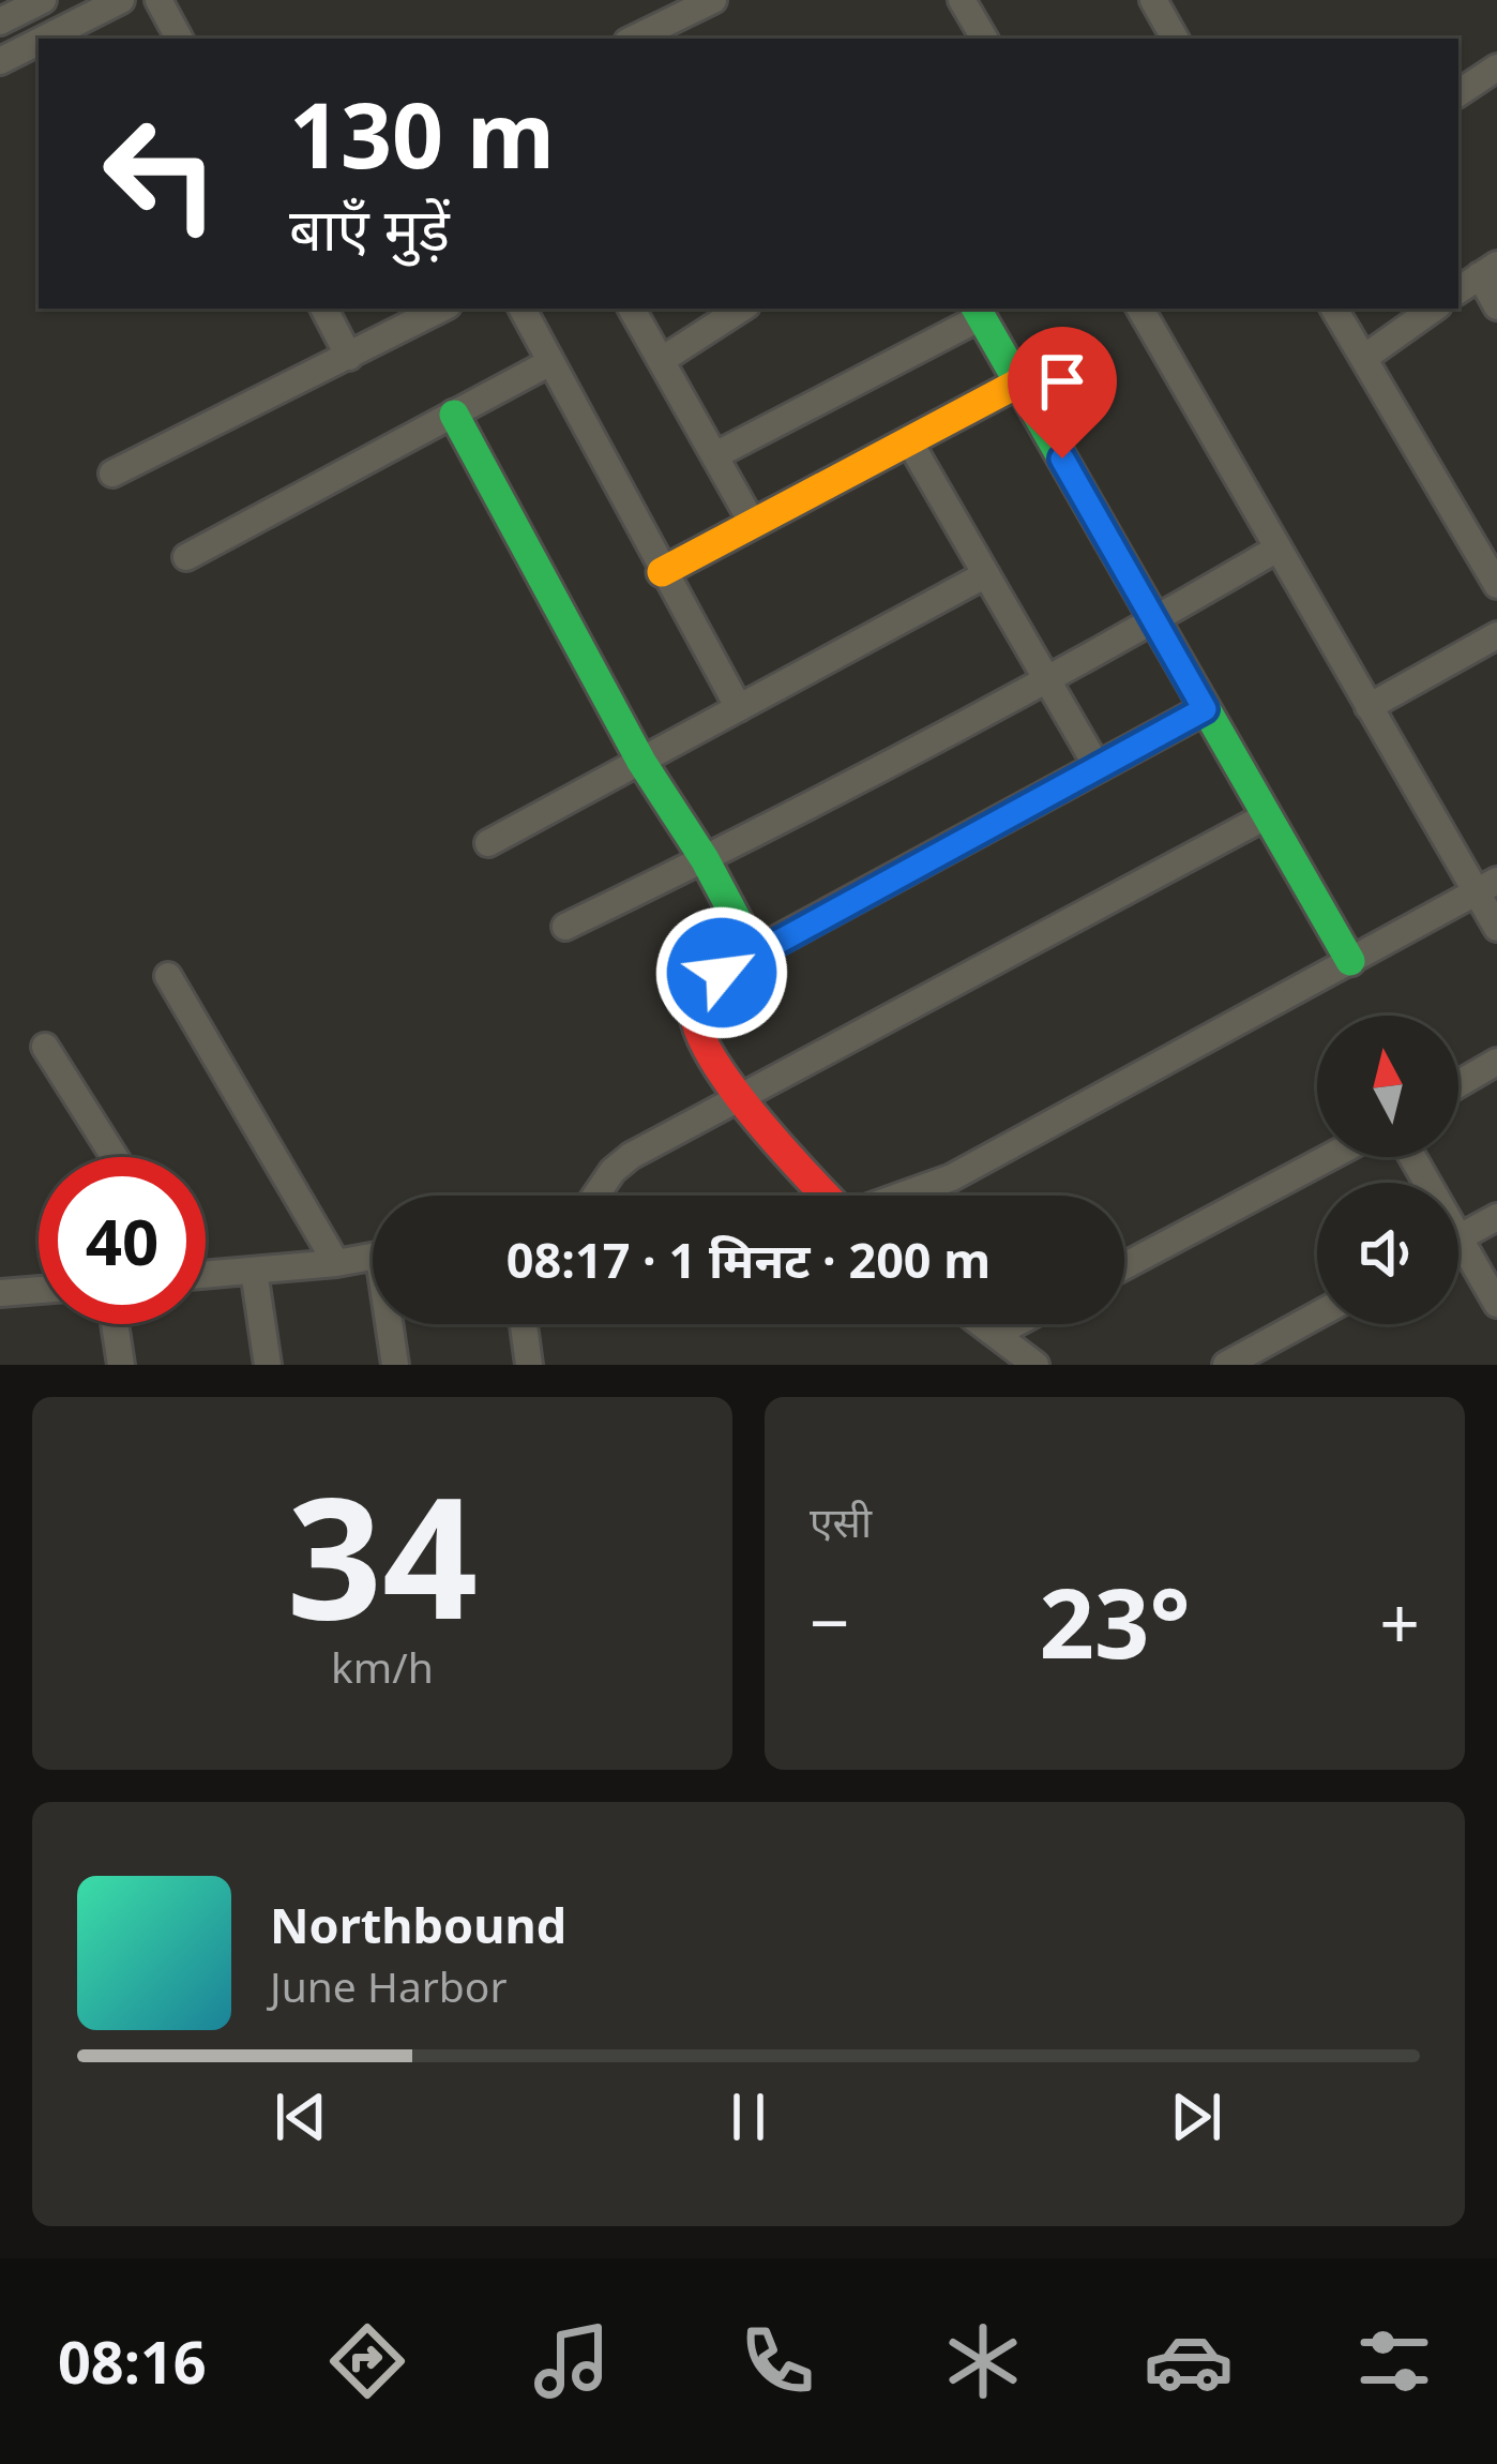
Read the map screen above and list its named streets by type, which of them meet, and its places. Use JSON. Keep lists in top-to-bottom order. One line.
{"north":"top","page":{"turn":["130 m","बाएँ मुड़ें"],"limit":"40","trip":"08:17 · 1 मिनट · 200 m","tile":[["34","km/h"],"एसी"],"heat":["−","23°","+"],"song":["Northbound","June Harbor"],"tabs":"08:16"}}
